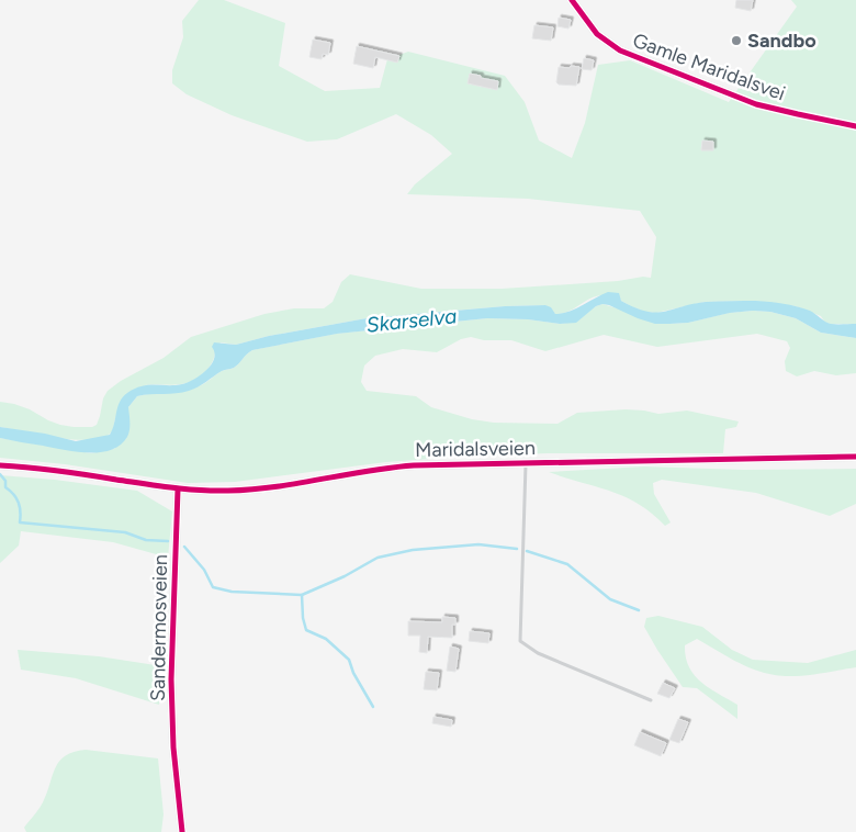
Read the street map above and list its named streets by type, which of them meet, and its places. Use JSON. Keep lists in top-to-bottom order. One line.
{"streets":{"street":["Gamle Maridalsvei","Maridalsveien","Sandermosveien"]},"crossings":[["Maridalsveien","Sandermosveien"]],"water":["Skarselva"],"places":["Sandbo"]}
